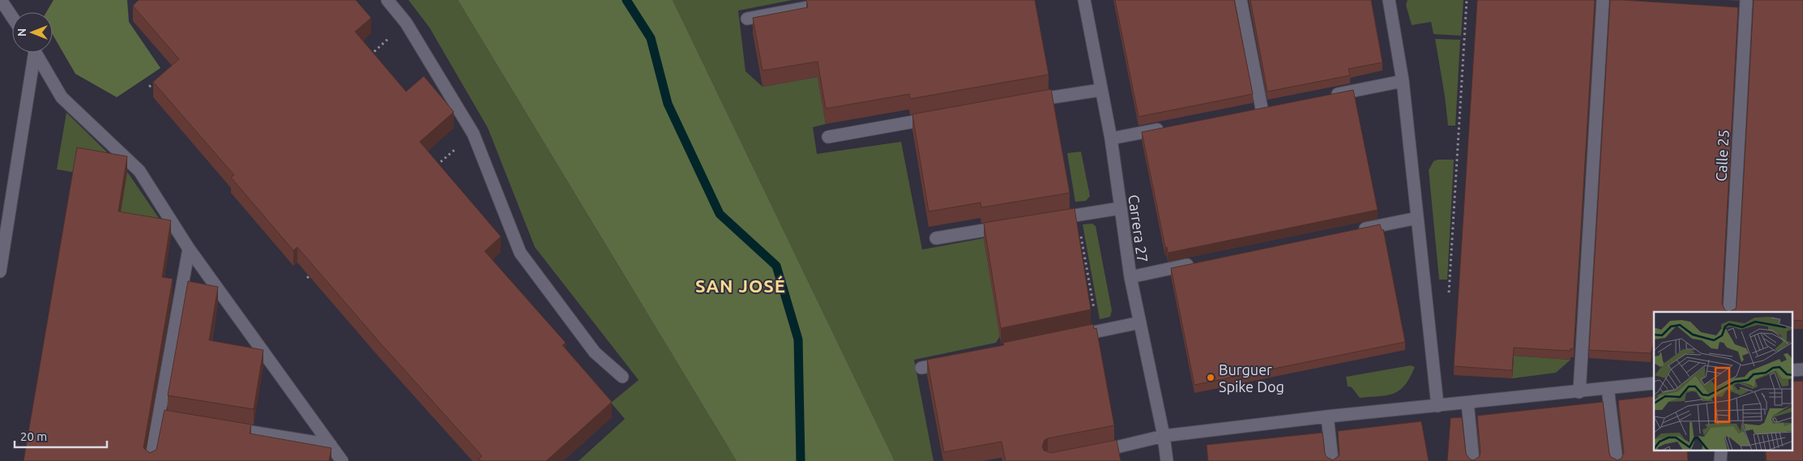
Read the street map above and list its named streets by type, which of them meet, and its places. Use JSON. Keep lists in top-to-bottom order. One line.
{"streets":{"street":["Calle 25","Carrera 27"]},"districts":["SAN JOSÉ"],"places":["Burguer Spike Dog"],"scale_bar":"20 m","north":"left"}
